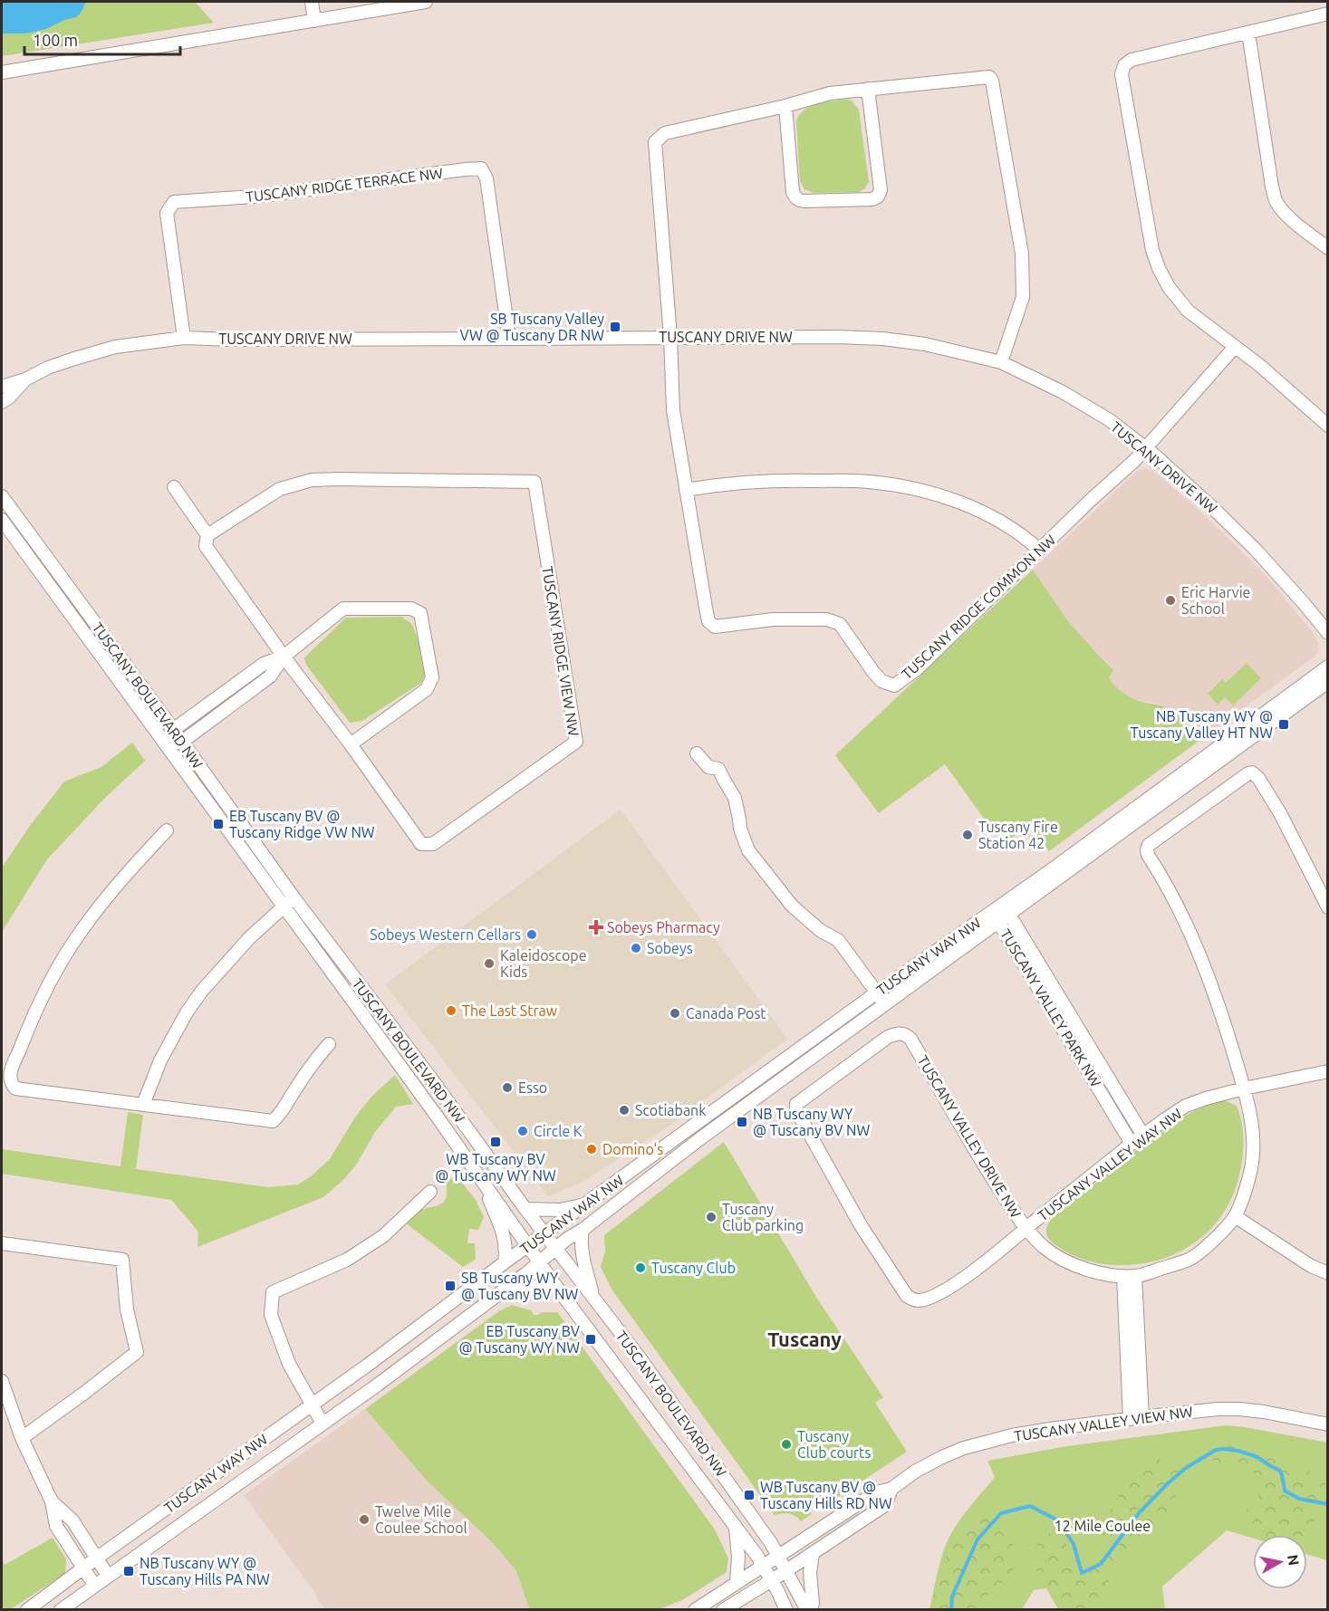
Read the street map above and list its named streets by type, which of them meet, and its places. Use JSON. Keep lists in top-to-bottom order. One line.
{"streets":{"street":["TUSCANY RIDGE TERRACE NW","TUSCANY DRIVE NW","TUSCANY RIDGE COMMON NW","TUSCANY RIDGE VIEW NW","TUSCANY BOULEVARD NW","TUSCANY WAY NW","TUSCANY VALLEY PARK NW","TUSCANY VALLEY DRIVE NW","TUSCANY VALLEY WAY NW","TUSCANY VALLEY VIEW NW"]},"crossings":[["TUSCANY RIDGE TERRACE NW","TUSCANY DRIVE NW"],["TUSCANY DRIVE NW","TUSCANY RIDGE COMMON NW"],["TUSCANY BOULEVARD NW","TUSCANY WAY NW"],["TUSCANY BOULEVARD NW","TUSCANY VALLEY VIEW NW"],["TUSCANY WAY NW","TUSCANY VALLEY PARK NW"],["TUSCANY VALLEY PARK NW","TUSCANY VALLEY WAY NW"],["TUSCANY VALLEY DRIVE NW","TUSCANY VALLEY WAY NW"]],"districts":["Tuscany"],"parks":["12 Mile Coulee"],"places":{"transit":["SB Tuscany Valley VW @ Tuscany DR NW","NB Tuscany WY @ Tuscany Valley HT NW","EB Tuscany BV @ Tuscany Ridge VW NW","NB Tuscany WY @ Tuscany BV NW","WB Tuscany BV @ Tuscany WY NW","SB Tuscany WY @ Tuscany BV NW","EB Tuscany BV @ Tuscany WY NW","WB Tuscany BV @ Tuscany Hills RD NW","NB Tuscany WY @ Tuscany Hills PA NW"],"other":["Eric Harvie School","Tuscany Fire Station 42","Sobeys Western Cellars","Sobeys","Kaleidoscope Kids","The Last Straw","Canada Post","Esso","Scotiabank","Circle K","Domino's","Tuscany Club parking","Tuscany Club","Tuscany Club courts","Twelve Mile Coulee School"],"health":["Sobeys Pharmacy"]},"scale_bar":"100 m","north":"right"}
